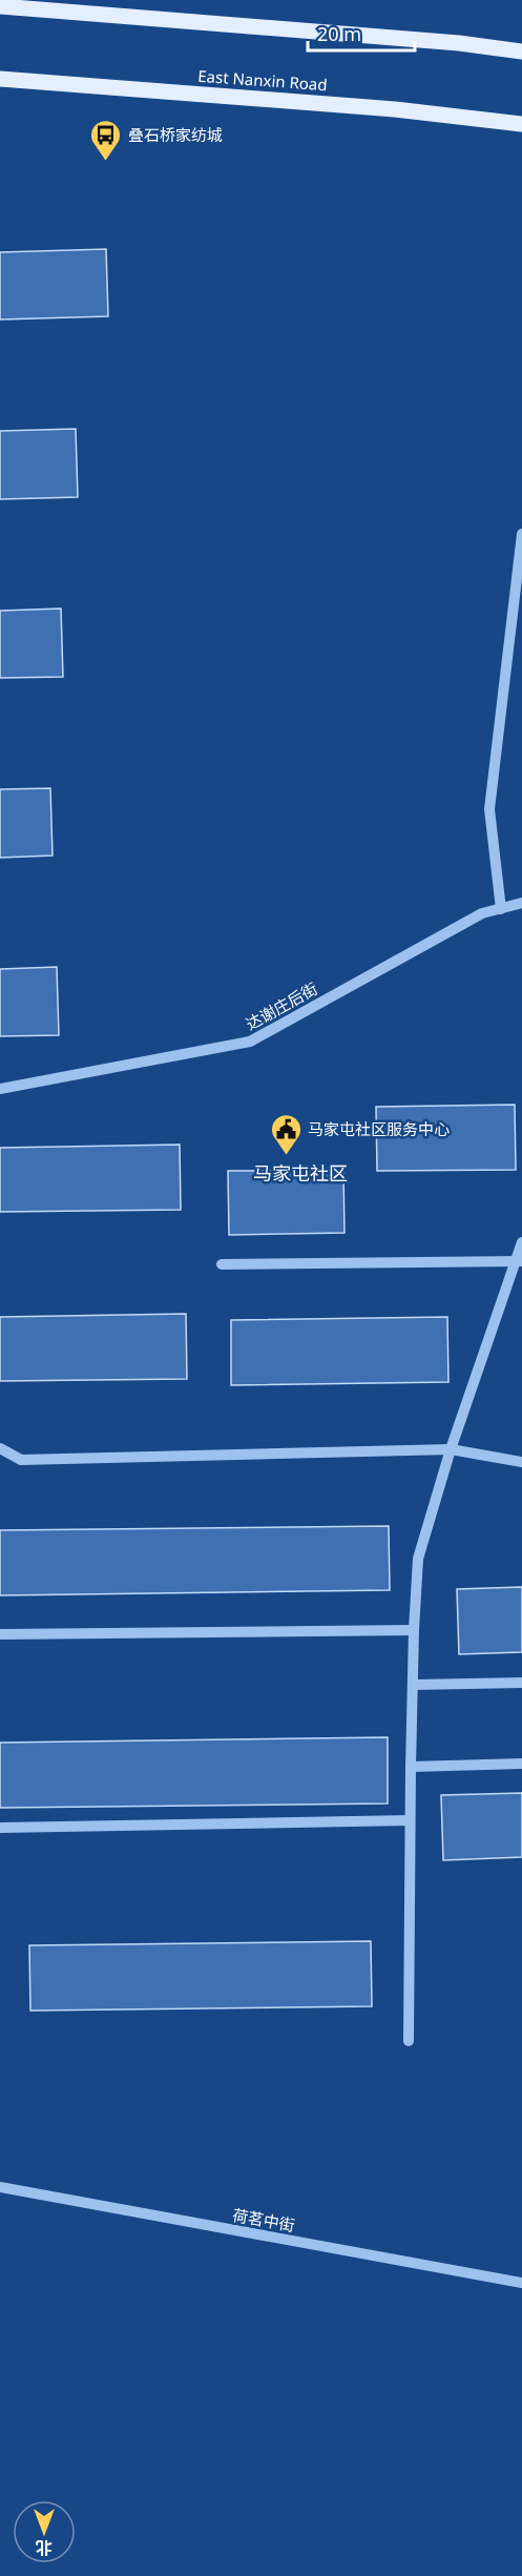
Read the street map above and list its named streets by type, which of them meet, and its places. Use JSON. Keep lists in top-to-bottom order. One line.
{"streets":{"main road":["East Nanxin Road"],"street":["达谢庄后街","荷茗中街"]},"districts":["马家屯社区"],"places":{"bus stop":["叠石桥家纺城"],"public building":["马家屯社区服务中心"]},"scale_bar":"20 m","north":"bottom"}
